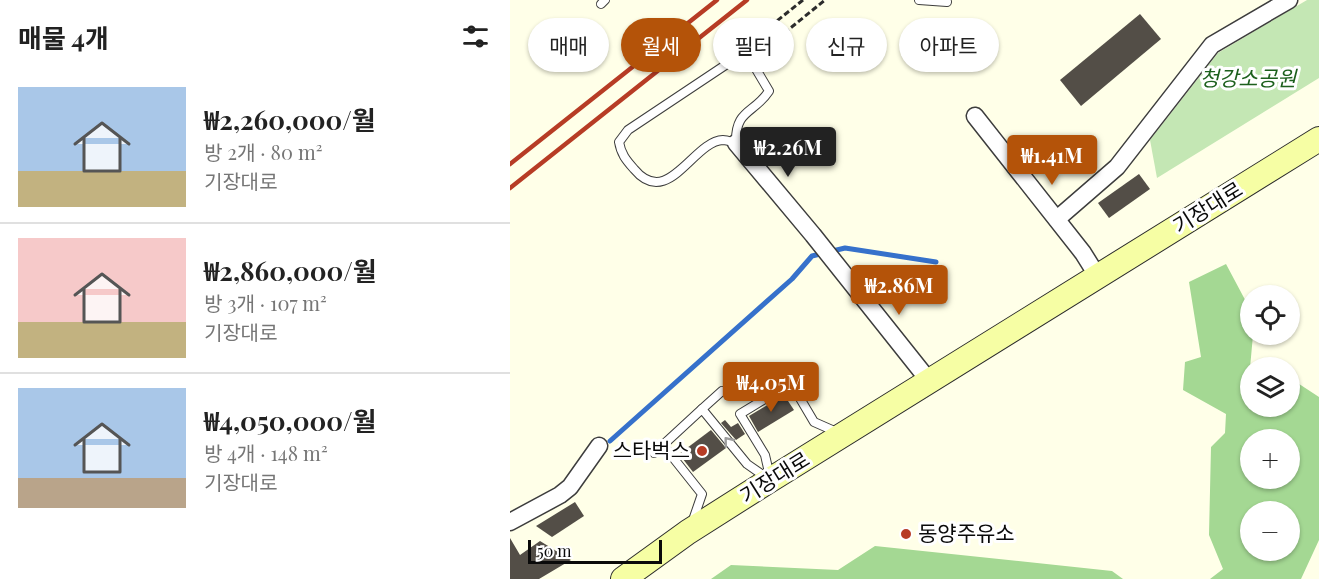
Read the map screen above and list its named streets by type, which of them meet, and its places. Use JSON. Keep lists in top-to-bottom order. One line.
{"streets":{"main road":["기장대로"]},"parks":["청강소공원"],"places":["스타벅스","동양주유소"],"scale_bar":"50 m","page":{"heading":"매물 4개","chip":["매매","월세","필터","신규","아파트"],"list":[{"name":"₩2,260,000/월","note":"방 2개 · 80 m² · 기장대로"},{"name":"₩2,860,000/월","note":"방 3개 · 107 m² · 기장대로"},{"name":"₩4,050,000/월","note":"방 4개 · 148 m² · 기장대로"}],"price":["₩2.26M","₩1.41M","₩2.86M","₩4.05M"],"map_buttons":["+","−"],"scale":"50 m"}}
